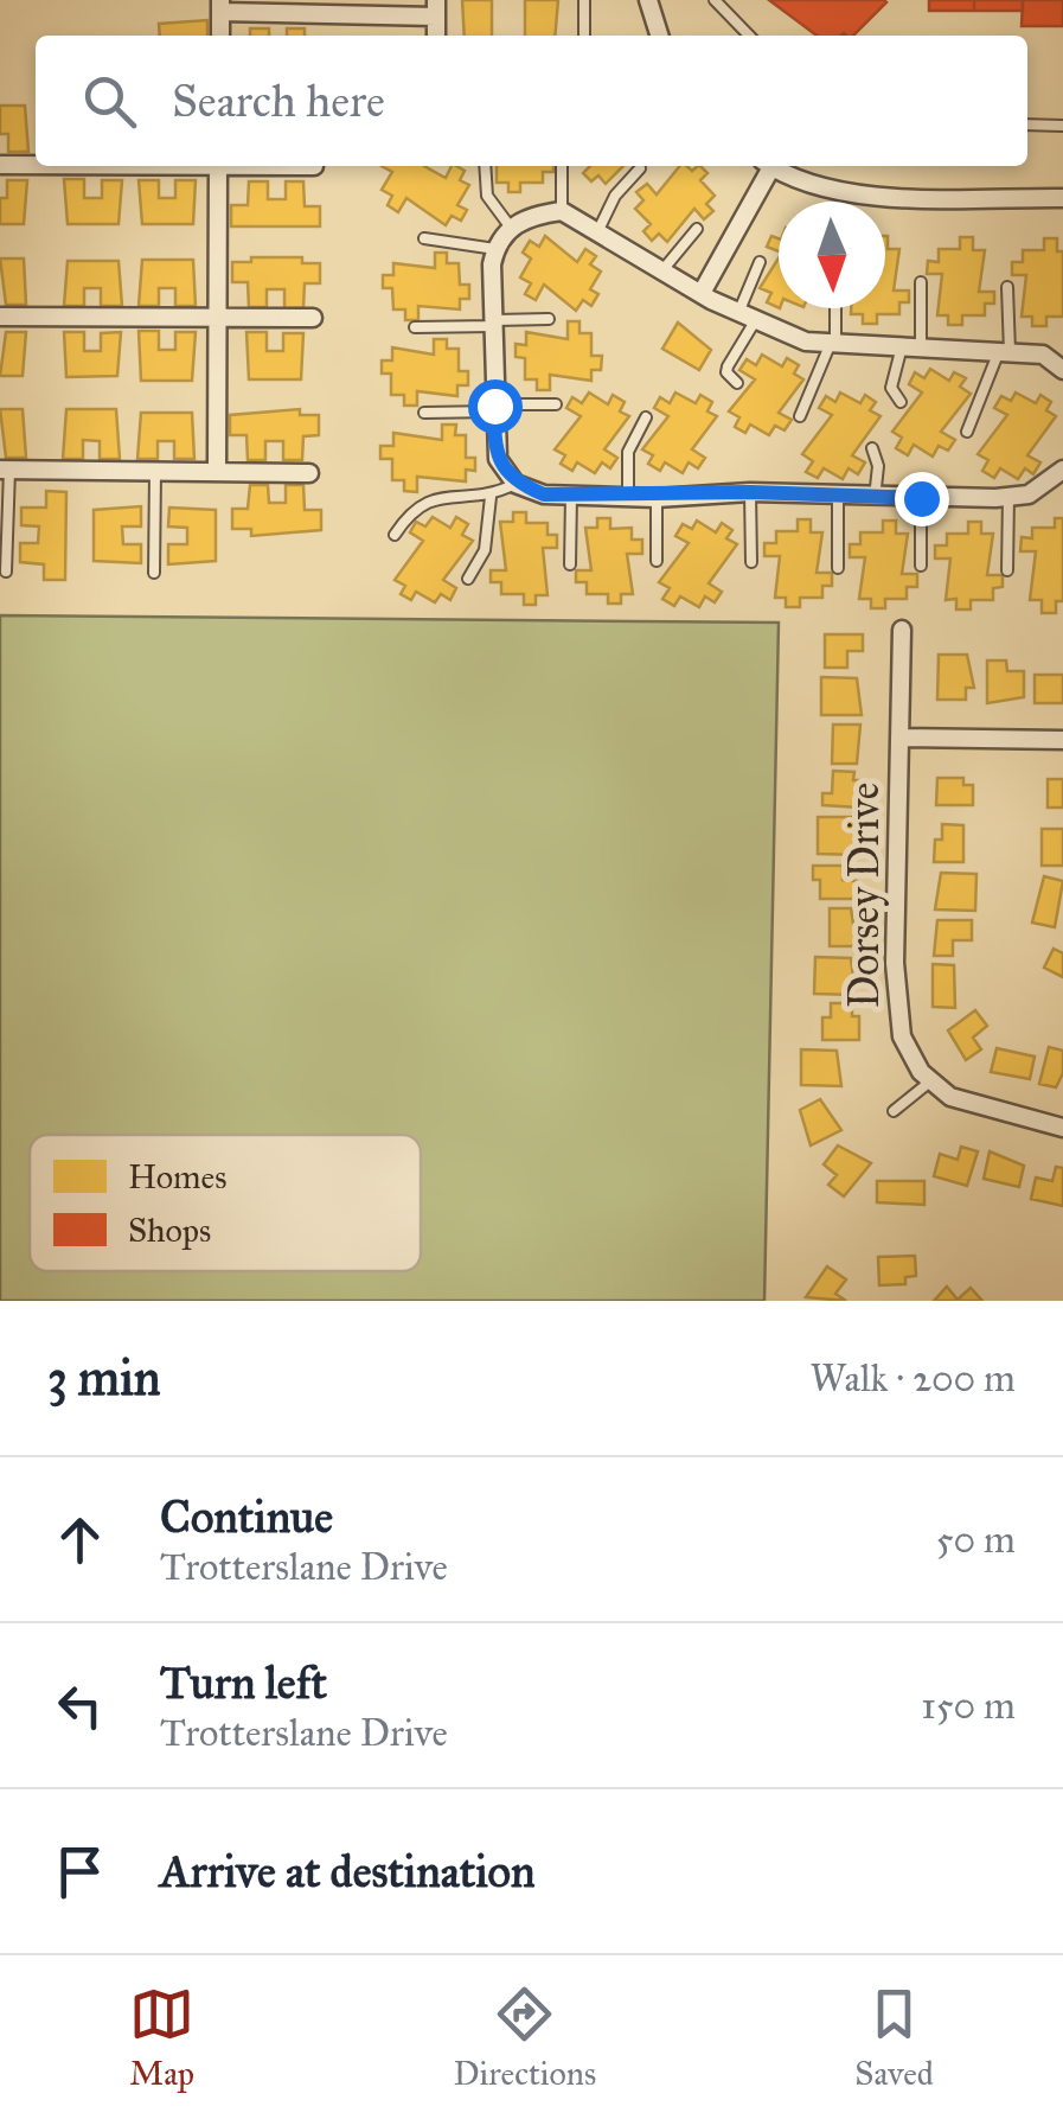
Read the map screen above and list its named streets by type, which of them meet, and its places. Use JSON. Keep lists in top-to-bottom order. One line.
{"streets":{"street":["Dorsey Drive"]},"legend":["Homes","Shops"],"north":"bottom","page":{"search":"Search here","heading":["3 min","Walk · 200 m"],"list":[["Continue","Trotterslane Drive","50 m"],["Turn left","Trotterslane Drive","150 m"],"Arrive at destination"],"nav":["Map","Directions","Saved"]}}
